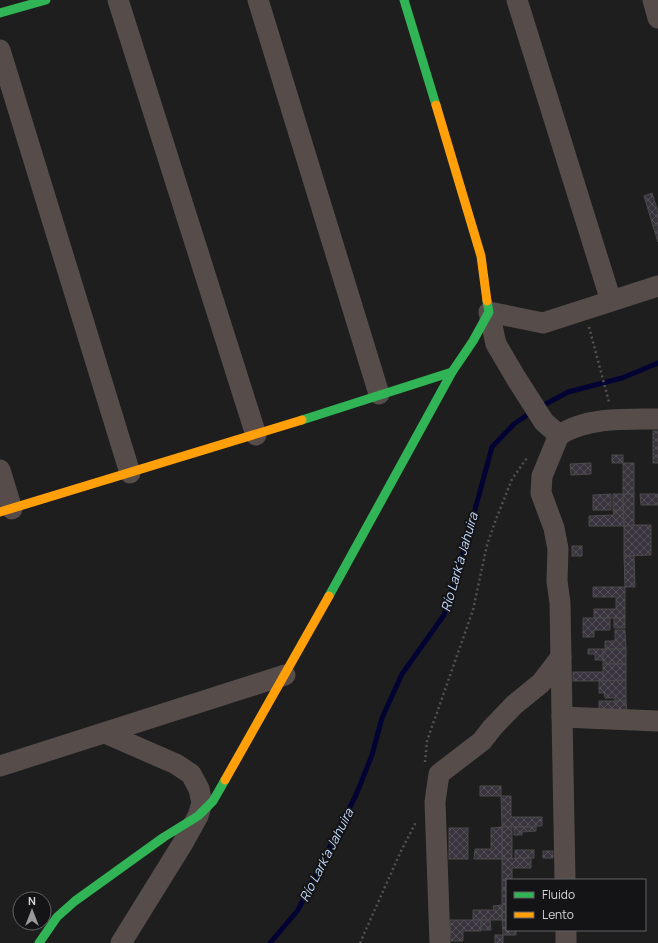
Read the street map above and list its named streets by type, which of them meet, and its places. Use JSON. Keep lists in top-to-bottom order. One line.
{"water":["Río Lark’a Jahuira"],"legend":["Fluido","Lento"],"north":"top"}
